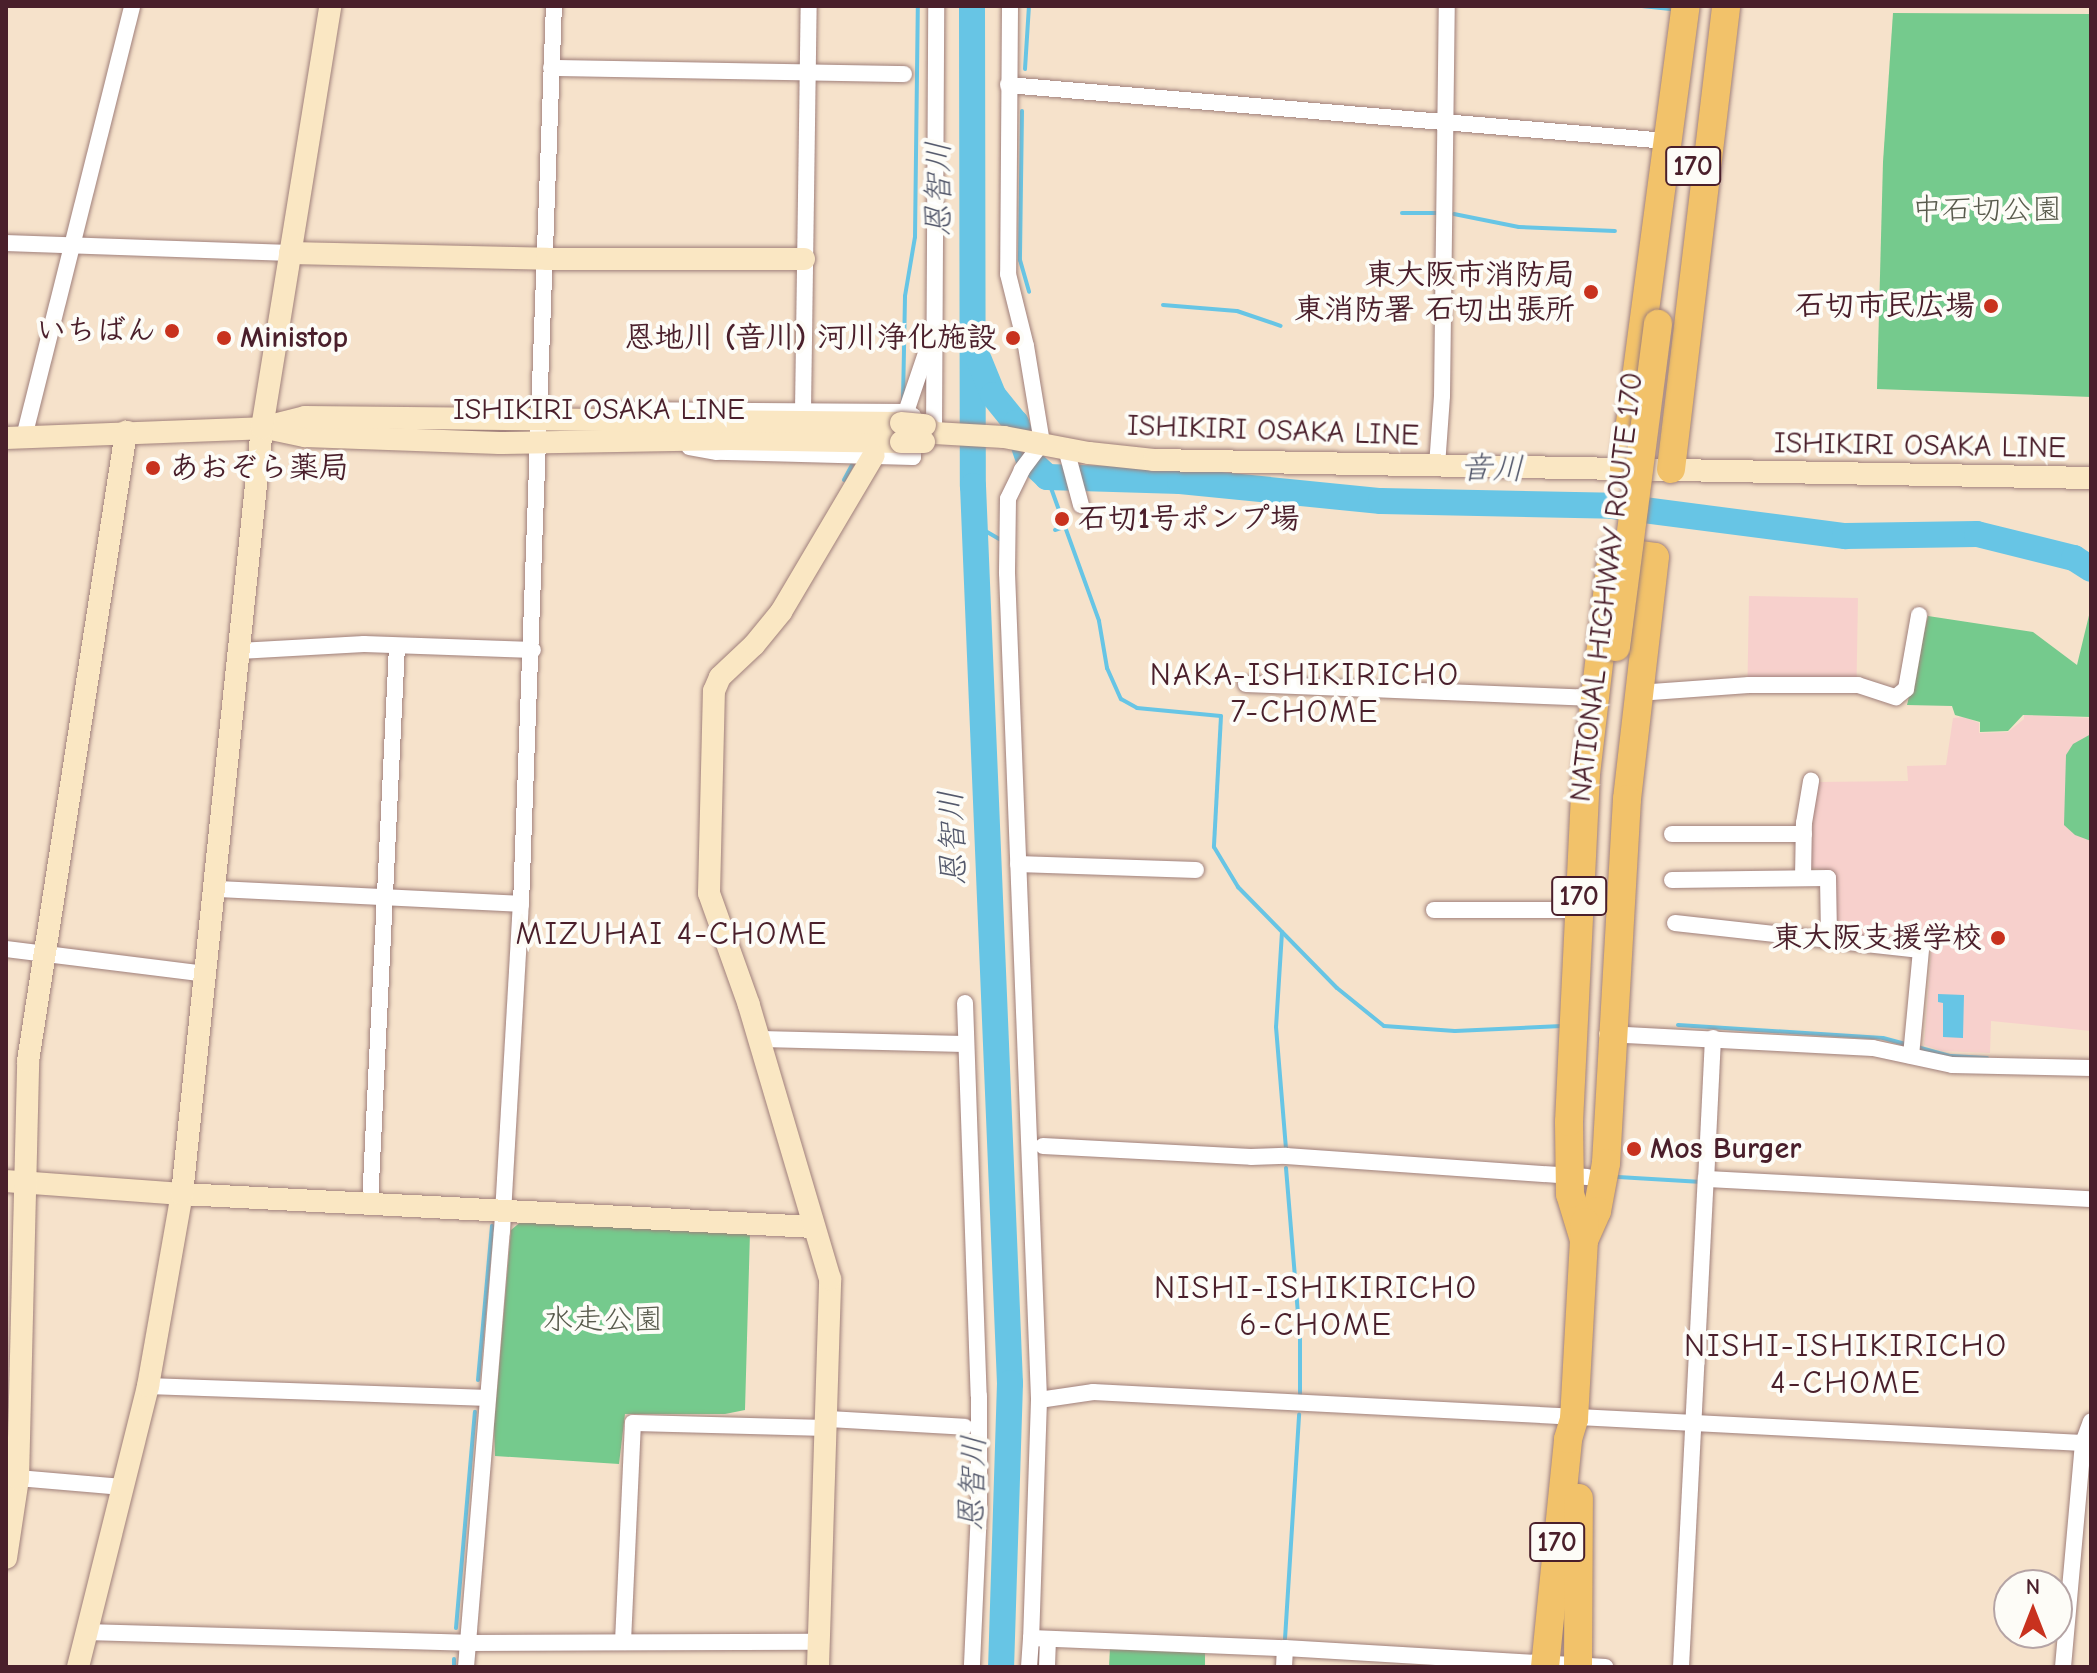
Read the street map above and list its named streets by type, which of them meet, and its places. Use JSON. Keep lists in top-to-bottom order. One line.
{"streets":{"highway":["170","NATIONAL HIGHWAY ROUTE 170"],"street":["ISHIKIRI OSAKA LINE"]},"crossings":[["170","NATIONAL HIGHWAY ROUTE 170"]],"districts":["NAKA-ISHIKIRICHO 7-CHOME","MIZUHAI 4-CHOME","NISHI-ISHIKIRICHO 6-CHOME","NISHI-ISHIKIRICHO 4-CHOME"],"water":["恩智川","音川"],"parks":["中石切公園","水走公園"],"places":["東大阪市消防局 東消防署 石切出張所","石切市民広場","いちばん","Ministop","恩地川 (音川) 河川浄化施設","あおぞら薬局","石切1号ポンプ場","東大阪支援学校","Mos Burger"],"north":"top"}
